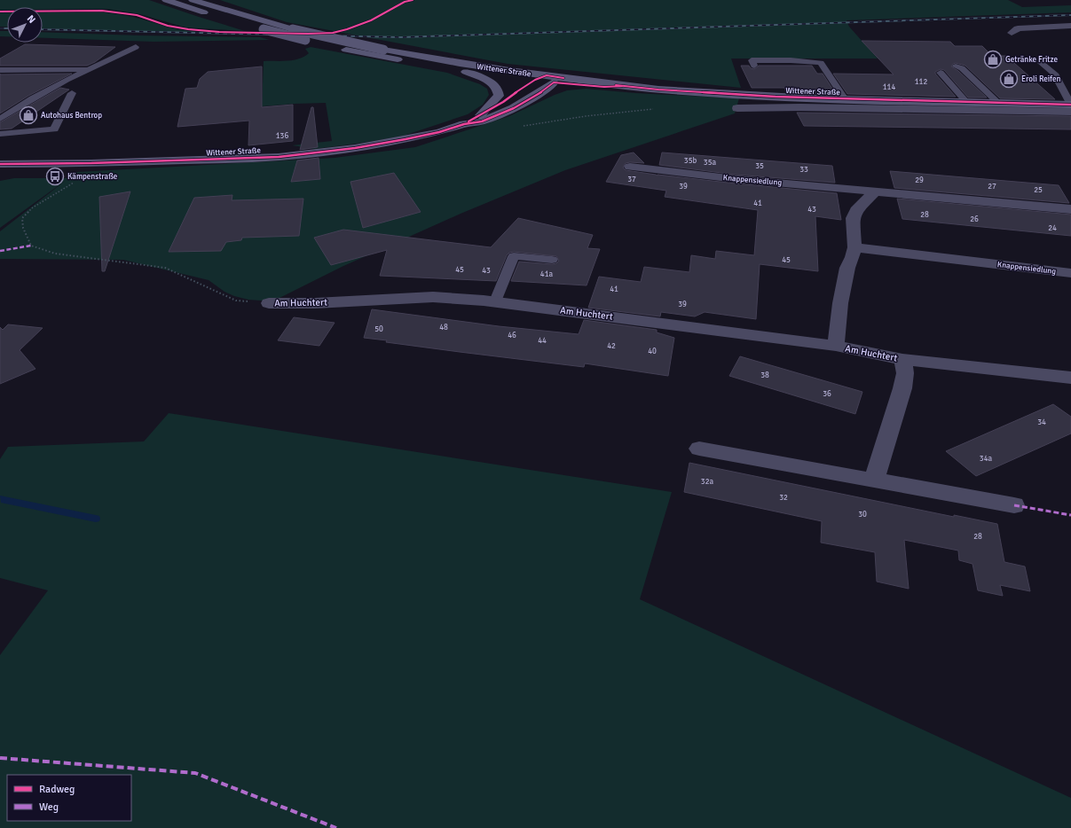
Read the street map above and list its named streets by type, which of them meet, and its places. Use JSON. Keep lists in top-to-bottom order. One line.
{"streets":{"main road":["Wittener Straße"],"street":["Knappensiedlung","Am Huchtert"]},"places":{"shop":["Getränke Fritze","Eroli Reifen","Autohaus Bentrop"],"bus stop":["Kämpenstraße"]},"house_numbers":["112","114","136","35b","35a","35","33","37","29","39","27","25","41","43","28","26","24","45","45","43","41a","41","39","48","50","46","44","42","40","38","36","34","34a","32a","32","30","28"],"legend":["Radweg","Weg"],"north":"top right"}
